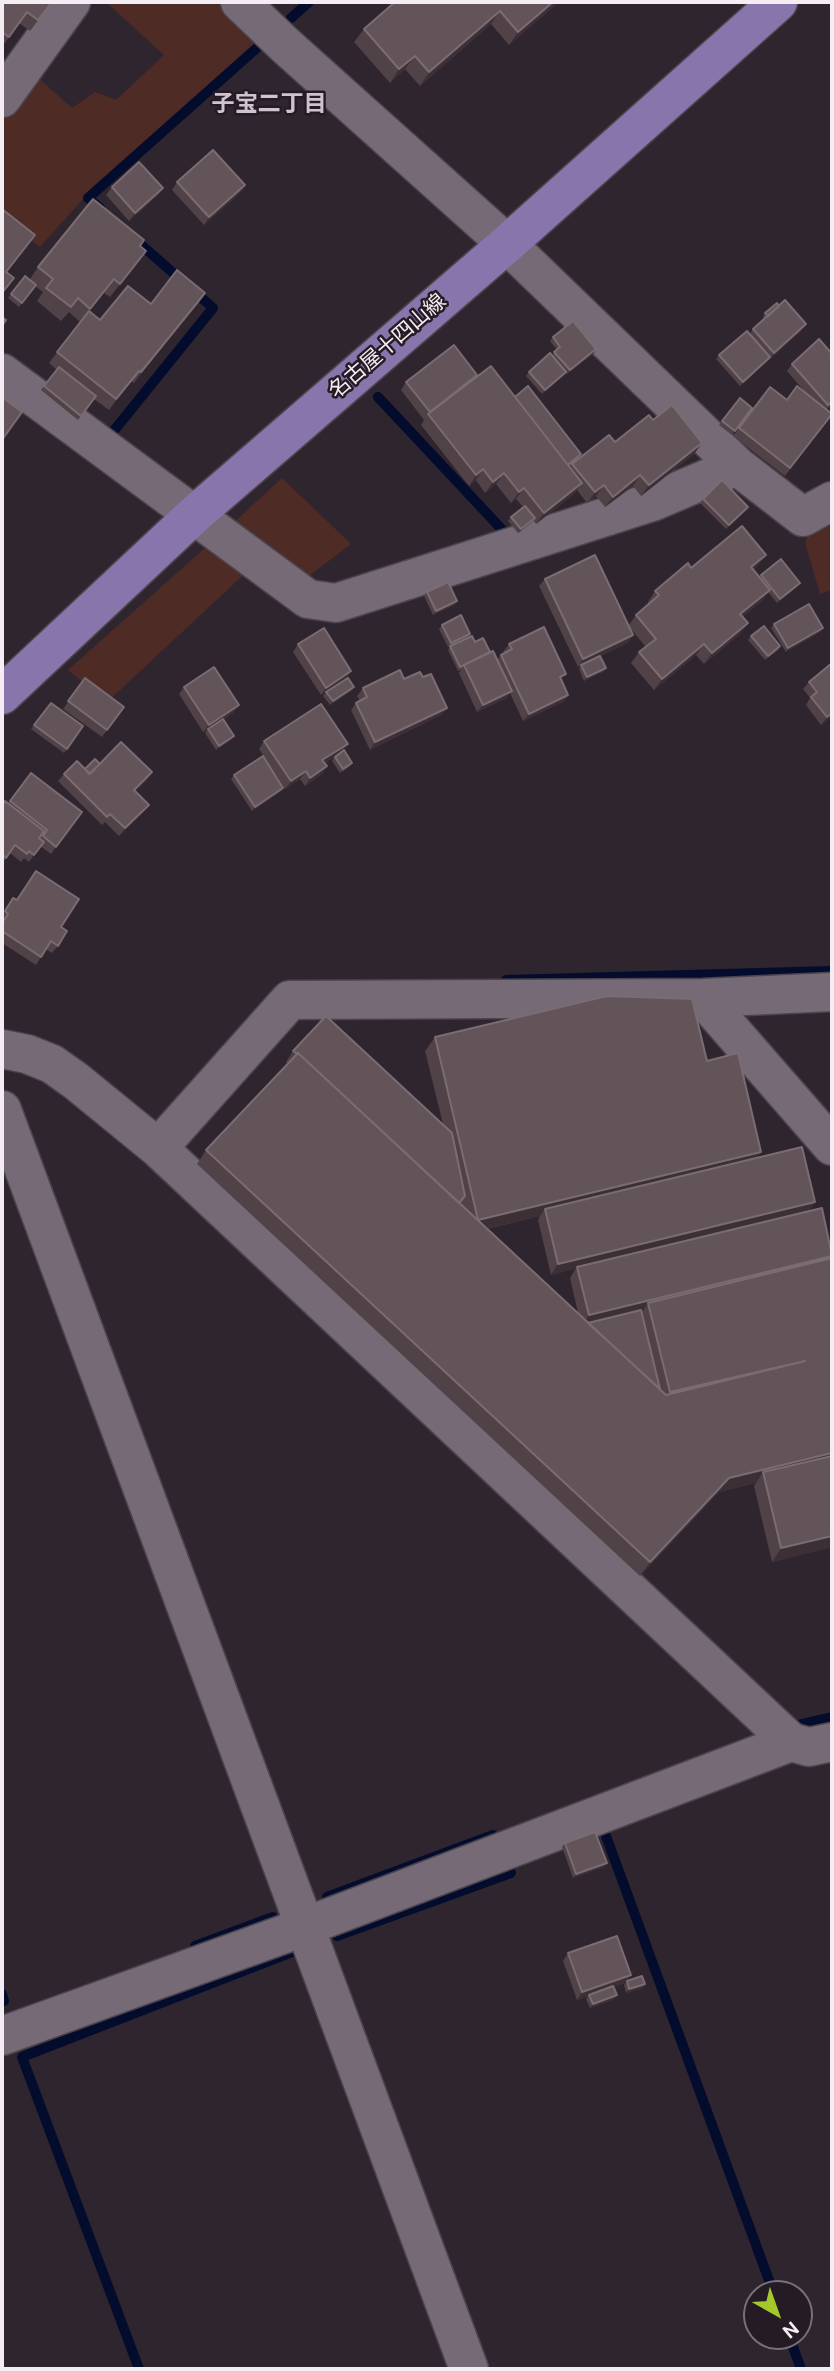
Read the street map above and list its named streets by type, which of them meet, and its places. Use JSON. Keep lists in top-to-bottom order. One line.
{"streets":{"main road":["名古屋十四山線"]},"districts":["子宝二丁目"],"north":"bottom right"}
